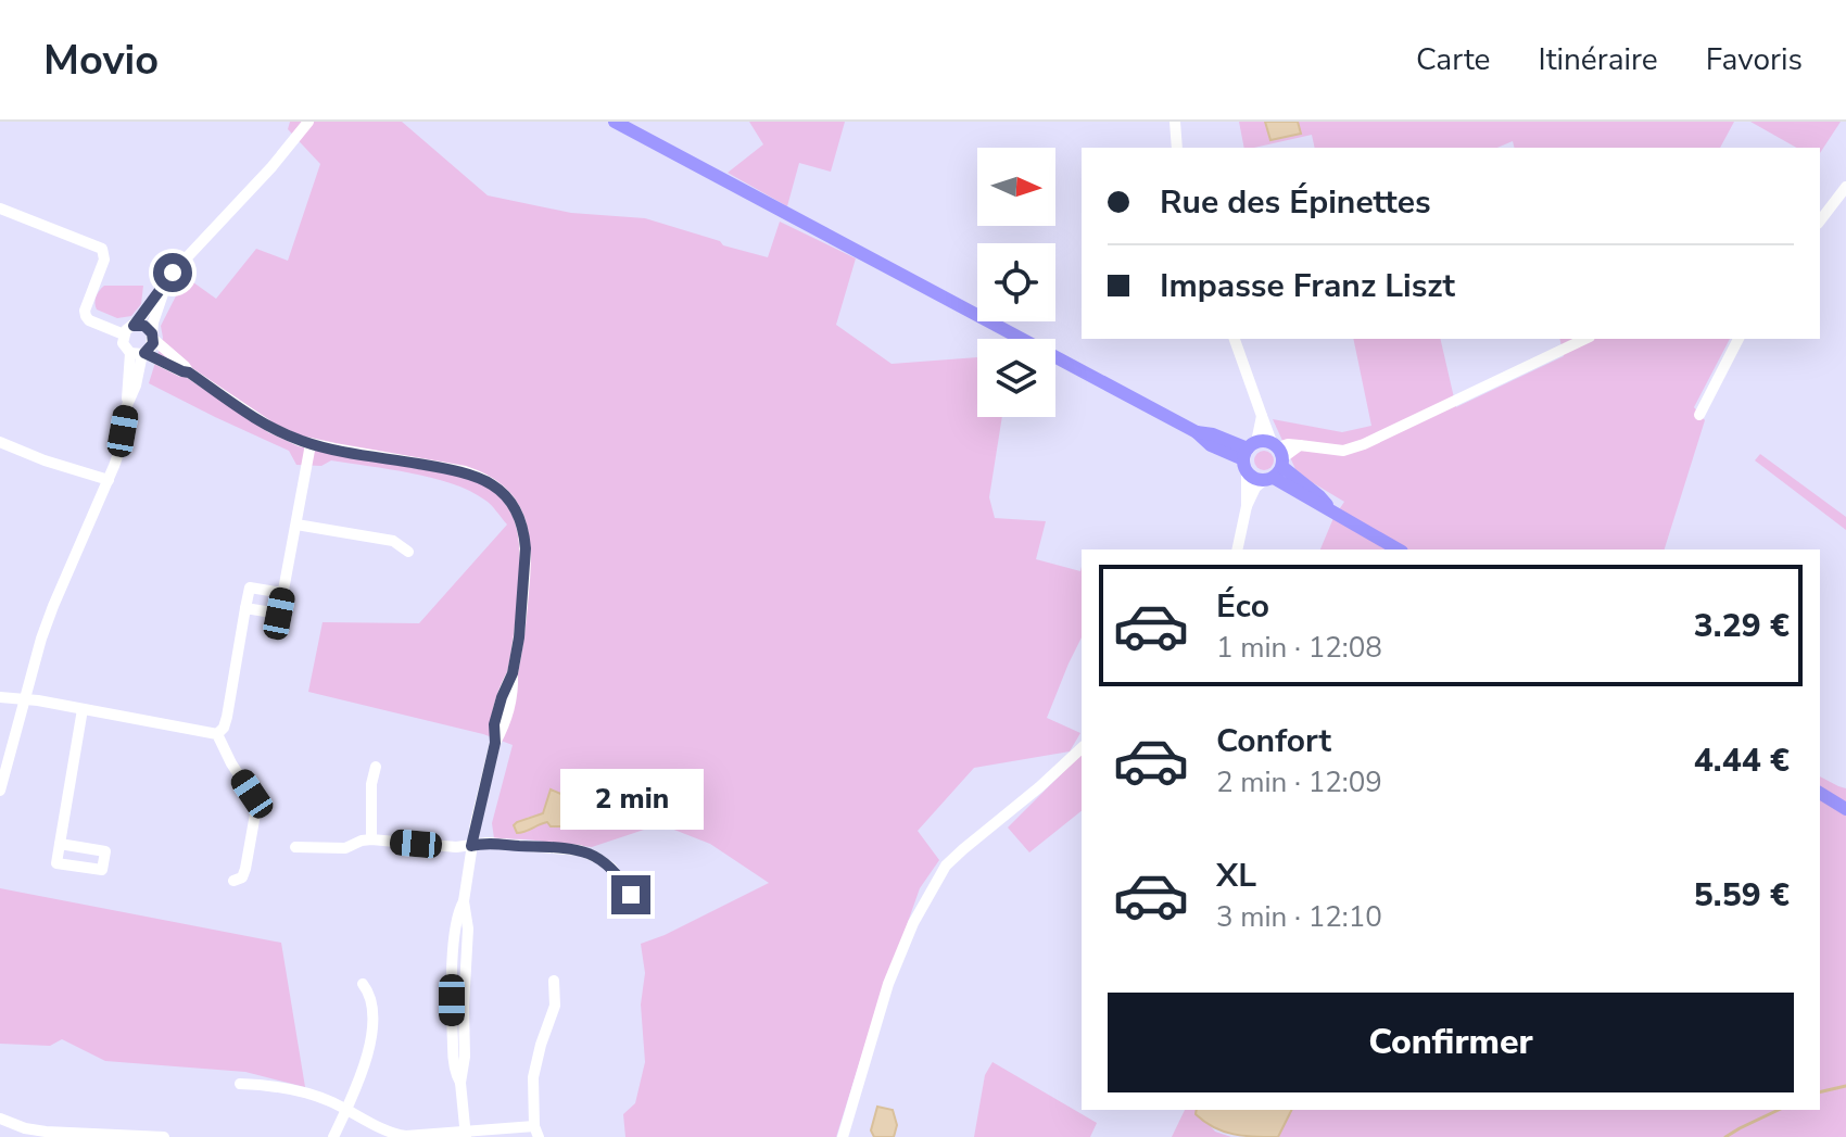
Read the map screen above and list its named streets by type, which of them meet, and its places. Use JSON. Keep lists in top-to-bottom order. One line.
{"north":"right","page":{"header":"Movio","nav":["Carte","Itinéraire","Favoris"],"banner":["Rue des Épinettes","Impasse Franz Liszt"],"list":[{"name":"Éco","note":"1 min · 12:08","value":"3.29 €"},{"name":"Confort","note":"2 min · 12:09","value":"4.44 €"},{"name":"XL","note":"3 min · 12:10","value":"5.59 €"}],"bubble":"2 min","buttons":"Confirmer"}}
